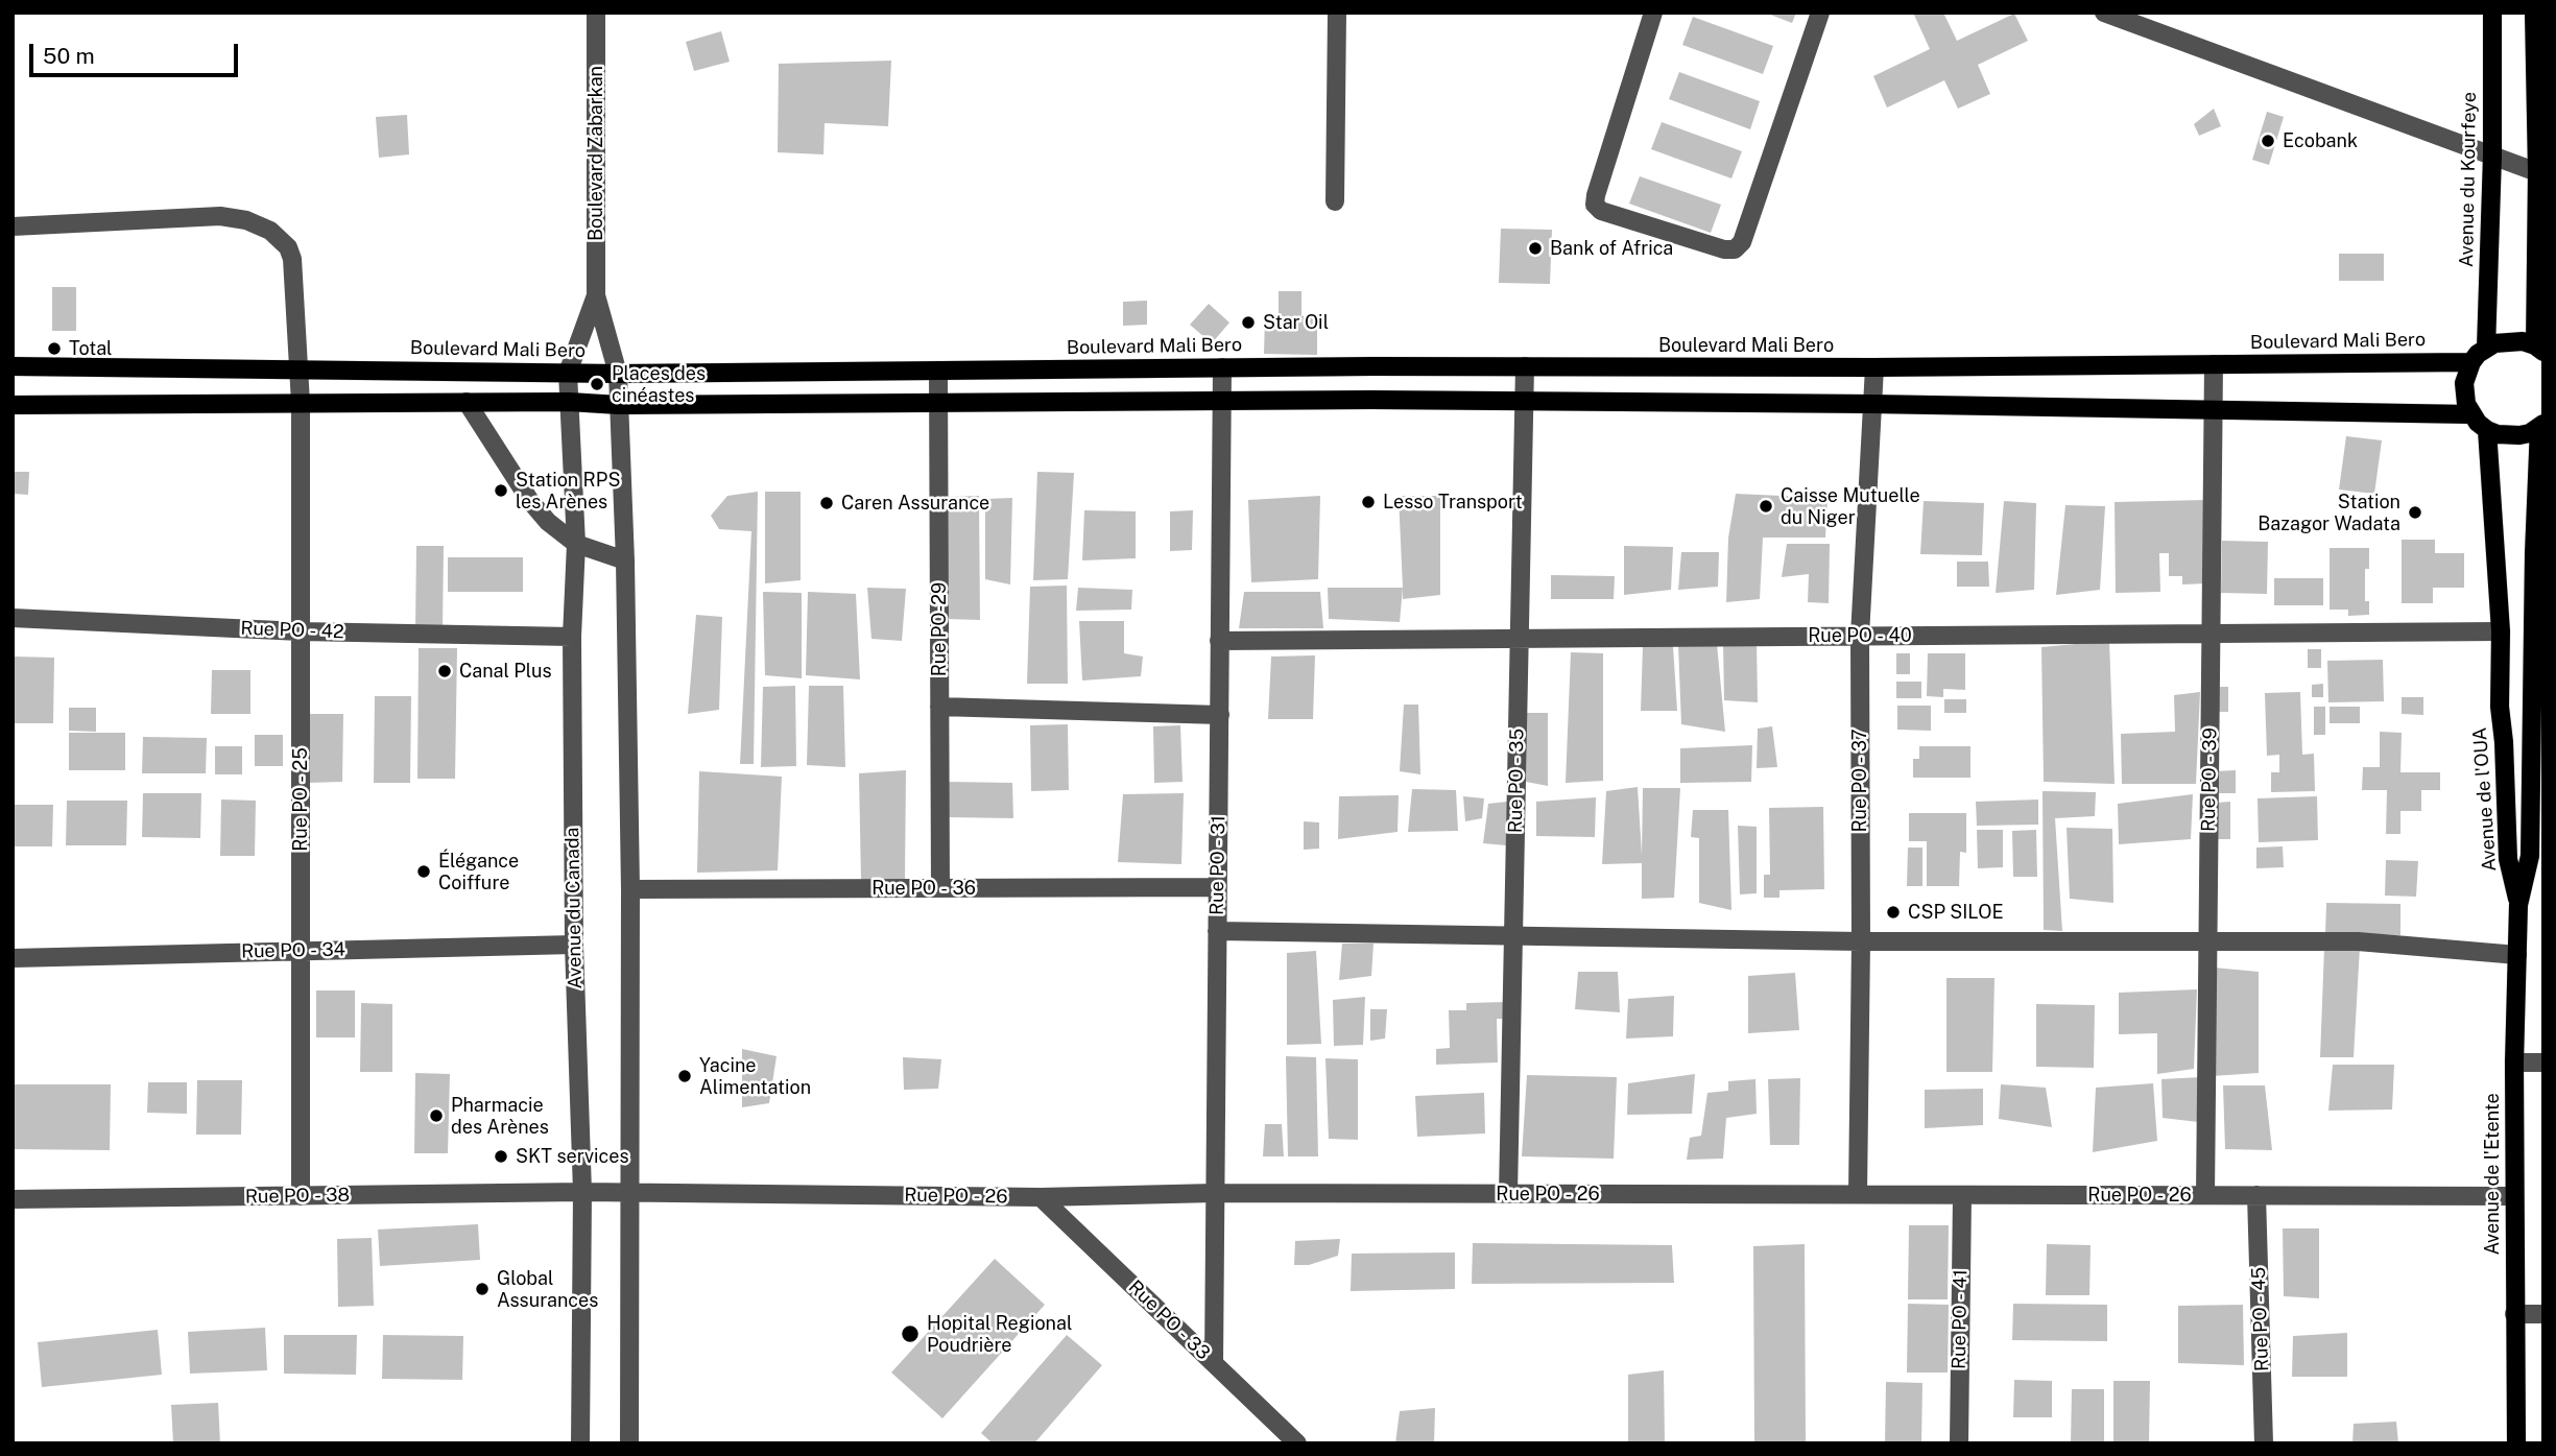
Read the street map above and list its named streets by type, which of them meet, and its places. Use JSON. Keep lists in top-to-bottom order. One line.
{"streets":{"main road":["Avenue du Kourfeye","Boulevard Mali Bero","Avenue de l'OUA","Avenue de l'Etente"],"street":["Boulevard Zabarkan","Rue PO-29","Rue PO - 42","Rue PO - 40","Rue PO - 39","Rue PO - 35","Rue PO - 37","Rue PO - 25","Rue PO - 31","Rue PO - 36","Avenue du Canada","Rue PO - 34","Rue PO - 26","Rue PO - 38","Rue PO - 41","Rue PO - 45","Rue PO - 33"]},"crossings":[["Boulevard Zabarkan","Boulevard Mali Bero"],["Boulevard Zabarkan","Avenue du Canada"],["Boulevard Mali Bero","Rue PO-29"],["Boulevard Mali Bero","Rue PO - 39"],["Boulevard Mali Bero","Rue PO - 35"],["Boulevard Mali Bero","Rue PO - 37"],["Boulevard Mali Bero","Rue PO - 25"],["Boulevard Mali Bero","Rue PO - 31"],["Boulevard Mali Bero","Avenue du Canada"],["Rue PO-29","Rue PO - 36"],["Rue PO - 42","Rue PO - 25"],["Rue PO - 42","Avenue du Canada"],["Rue PO - 40","Rue PO - 39"],["Rue PO - 40","Rue PO - 35"],["Rue PO - 40","Rue PO - 37"],["Rue PO - 40","Avenue de l'OUA"],["Rue PO - 40","Rue PO - 31"],["Rue PO - 39","Rue PO - 26"],["Rue PO - 35","Rue PO - 26"],["Rue PO - 37","Rue PO - 26"],["Rue PO - 25","Rue PO - 34"],["Rue PO - 25","Rue PO - 38"],["Avenue de l'OUA","Avenue de l'Etente"],["Rue PO - 31","Rue PO - 36"],["Rue PO - 31","Rue PO - 26"],["Rue PO - 31","Rue PO - 33"],["Avenue du Canada","Rue PO - 34"],["Avenue du Canada","Rue PO - 26"],["Avenue du Canada","Rue PO - 38"],["Avenue de l'Etente","Rue PO - 26"],["Rue PO - 26","Rue PO - 38"],["Rue PO - 26","Rue PO - 41"],["Rue PO - 26","Rue PO - 45"],["Rue PO - 26","Rue PO - 33"]],"places":["Ecobank","Bank of Africa","Star Oil","Total","Places des cinéastes","Station RPS les Arènes","Lesso Transport","Caren Assurance","Caisse Mutuelle du Niger","Station Bazagor Wadata","Canal Plus","Élégance Coiffure","CSP SILOE","Yacine Alimentation","Pharmacie des Arènes","SKT services","Global Assurances","Hopital Regional Poudrière"],"scale_bar":"50 m"}
